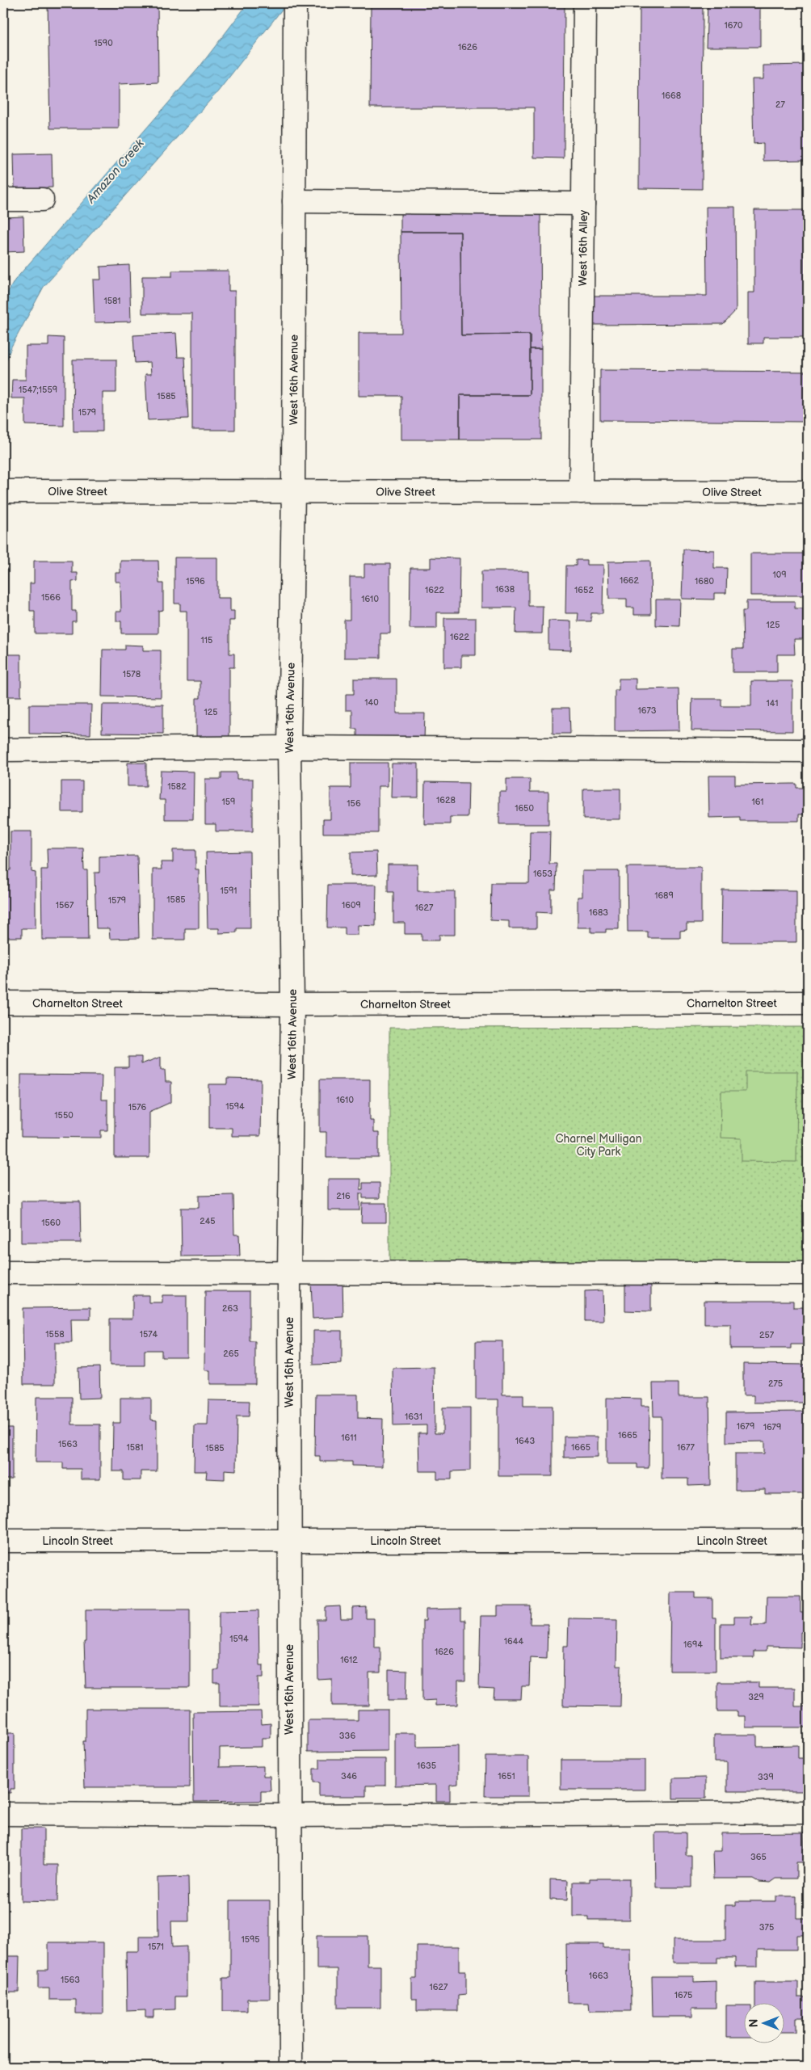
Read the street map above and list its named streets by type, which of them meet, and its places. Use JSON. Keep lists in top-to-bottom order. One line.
{"streets":{"street":["West 16th Alley","West 16th Avenue","Olive Street","Charnelton Street","Lincoln Street"]},"crossings":[["West 16th Alley","Olive Street"],["West 16th Avenue","Olive Street"],["West 16th Avenue","Charnelton Street"],["West 16th Avenue","Lincoln Street"]],"water":["Amazon Creek"],"parks":["Charnel Mulligan City Park"],"house_numbers":["1670","1590","1626","1668","27","1581","1547;1559","1585","1579","109","1662","1596","1680","1638","1622","1652","1566","1610","125","1622","115","1578","140","141","1673","125","1582","1628","159","161","156","1650","1653","1591","1689","1585","1579","1567","1609","1627","1683","1610","1594","1576","1550","216","245","1560","263","1558","1574","257","265","275","1631","1679","1679","1665","1611","1643","1563","1581","1665","1677","1585","1594","1644","1694","1626","1612","329","336","1635","346","1651","339","365","375","1595","1571","1663","1563","1627","1675"],"north":"left"}
